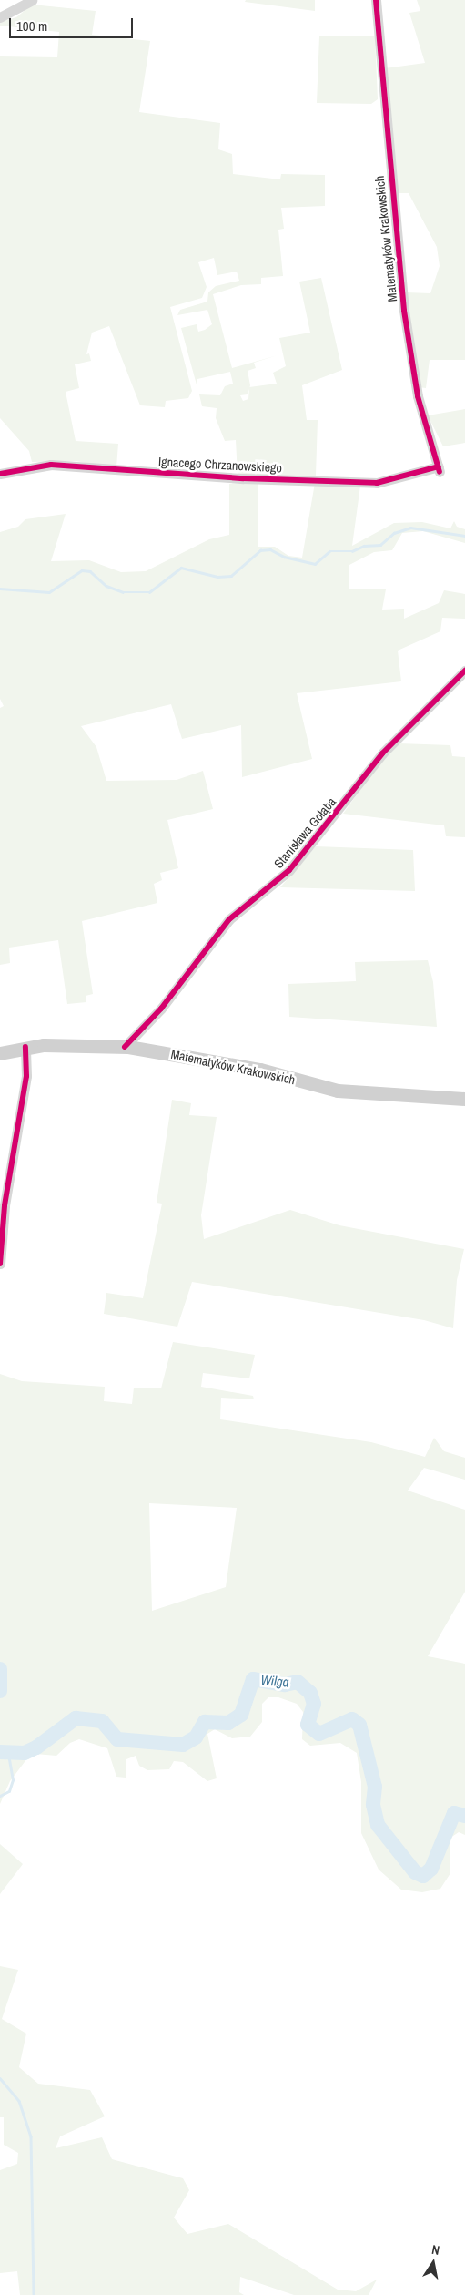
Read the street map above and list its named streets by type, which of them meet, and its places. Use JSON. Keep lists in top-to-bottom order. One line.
{"streets":{"street":["Matematyków Krakowskich","Ignacego Chrzanowskiego","Stanisława Gołąba"]},"crossings":[["Matematyków Krakowskich","Ignacego Chrzanowskiego"],["Matematyków Krakowskich","Stanisława Gołąba"]],"water":["Wilga"],"scale_bar":"100 m","north":"top"}
